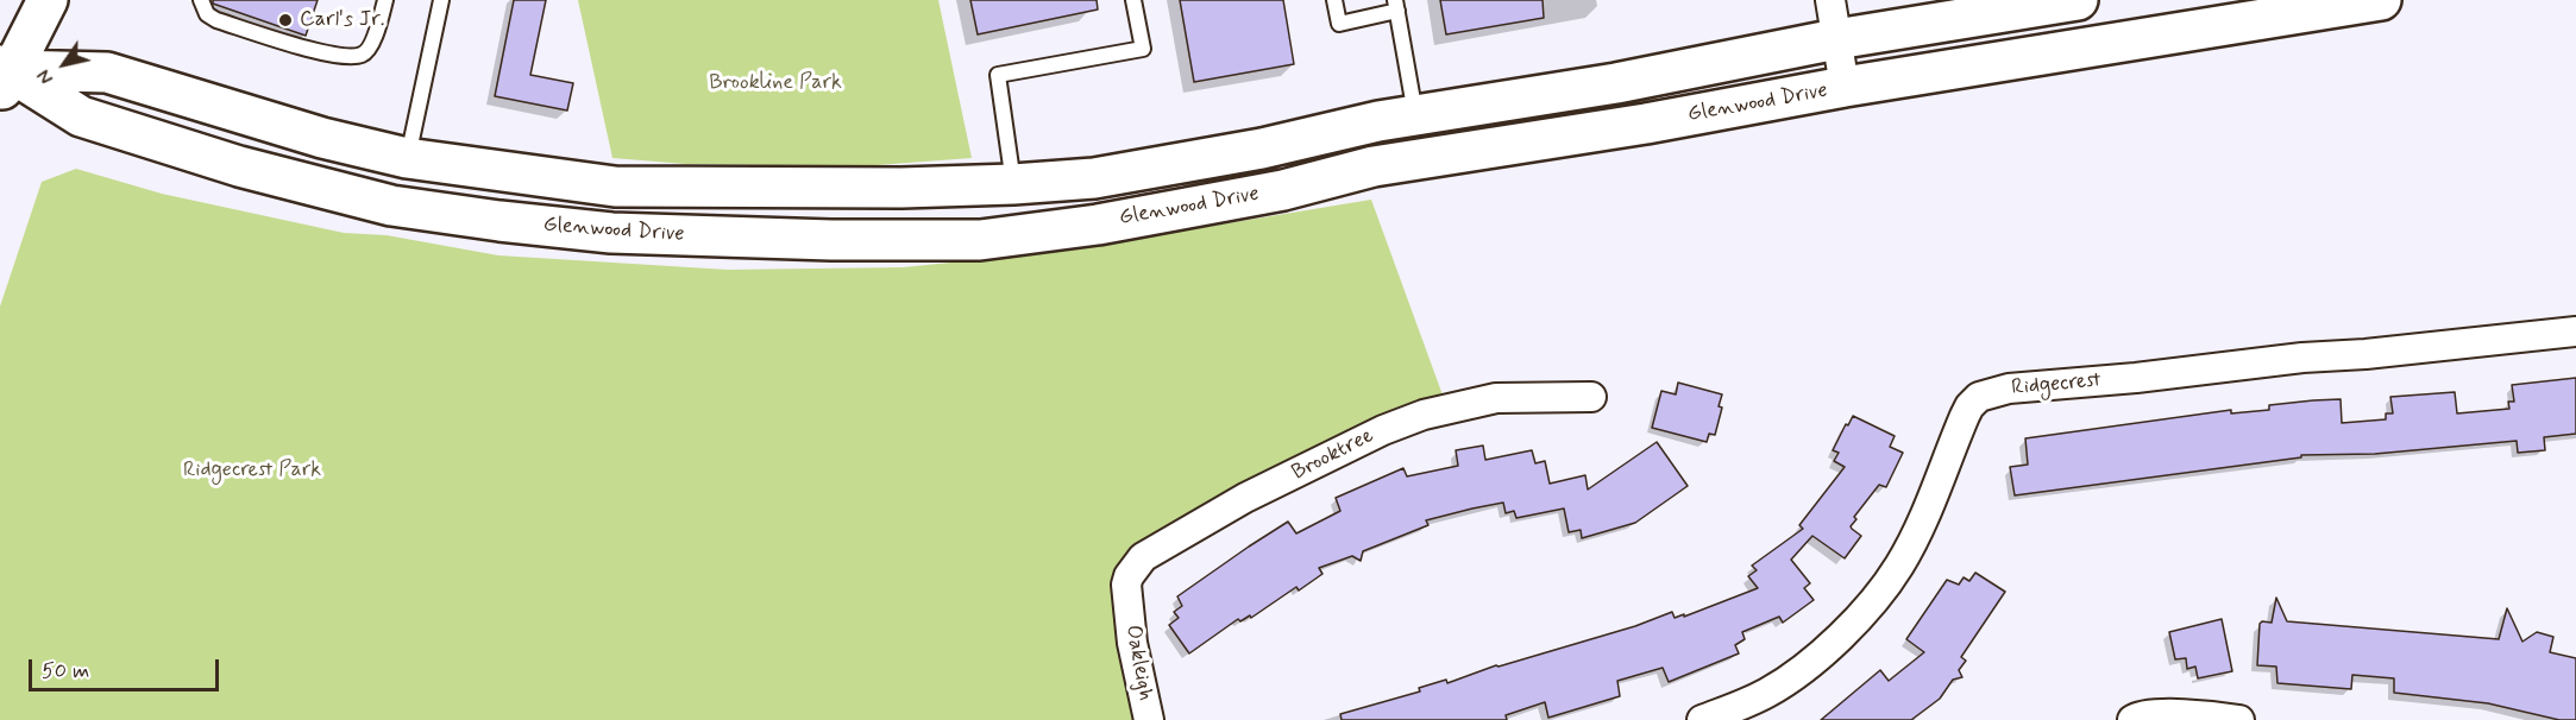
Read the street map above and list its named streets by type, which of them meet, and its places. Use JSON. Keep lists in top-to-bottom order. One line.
{"streets":{"main road":["Glenwood Drive"],"street":["Ridgecrest","Brooktree","Oakleigh"]},"crossings":[["Brooktree","Oakleigh"]],"parks":["Brookline Park","Ridgecrest Park"],"places":["Carl's Jr."],"scale_bar":"50 m","north":"bottom left"}
